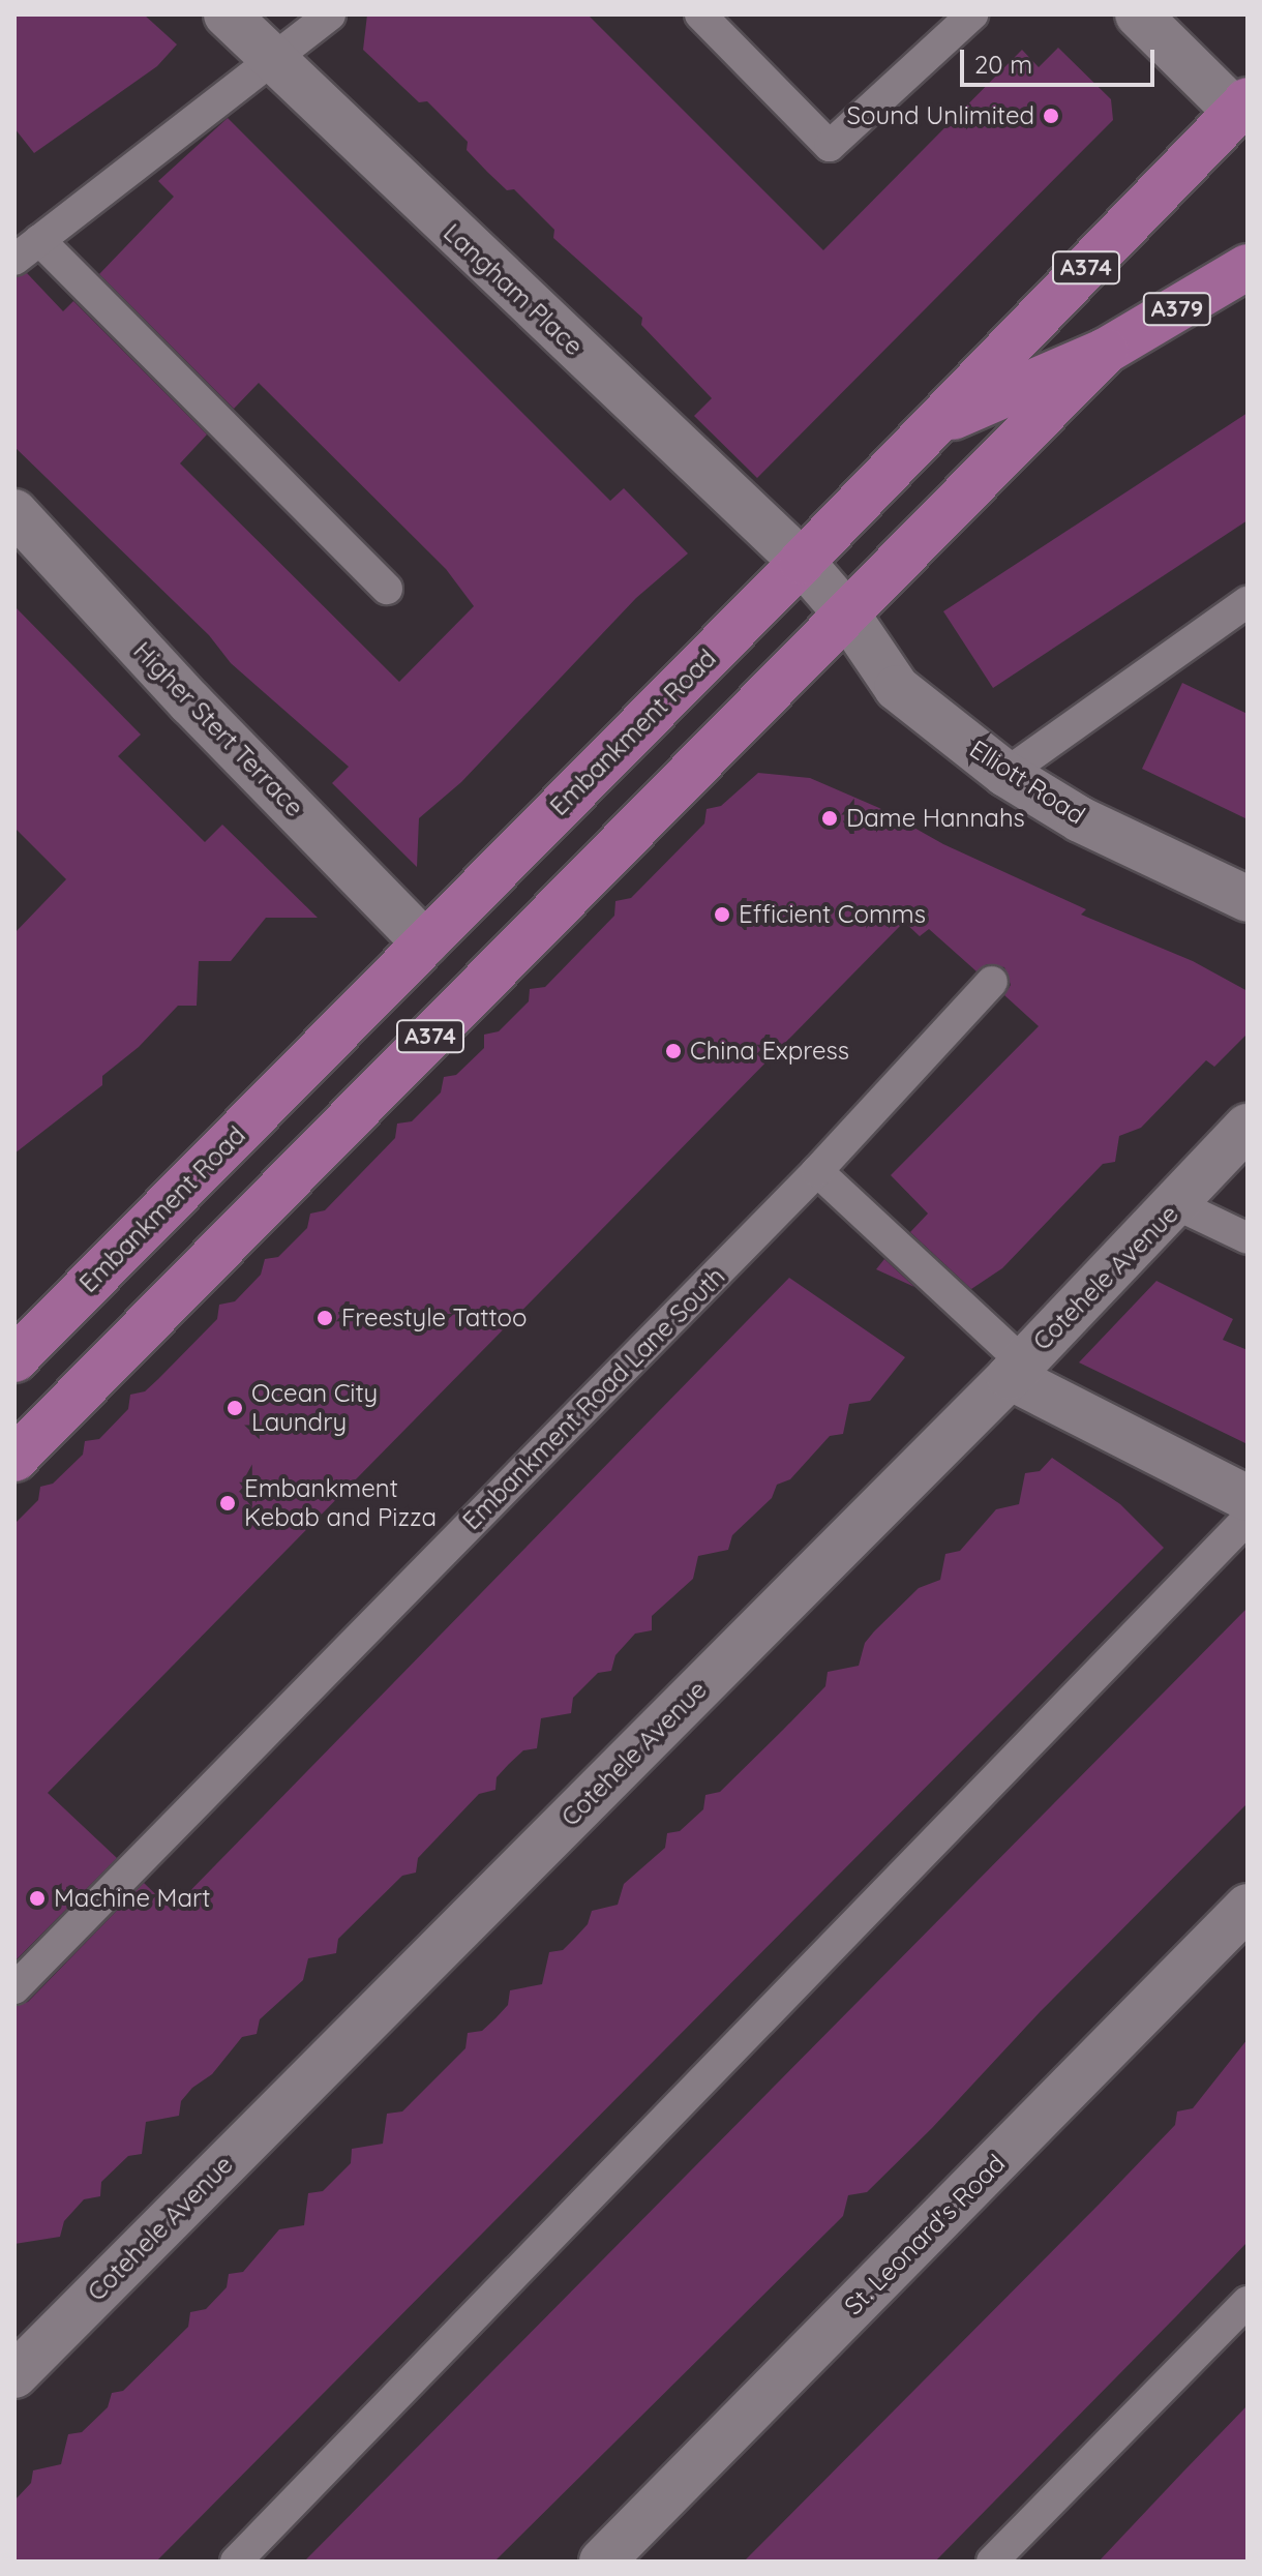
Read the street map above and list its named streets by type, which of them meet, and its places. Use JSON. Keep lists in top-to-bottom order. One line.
{"streets":{"main road":["A374","A379","Embankment Road"],"street":["Langham Place","Higher Stert Terrace","Elliott Road","Cotehele Avenue","St. Leonard's Road"],"lane":["Embankment Road Lane South"]},"crossings":[["A374","Langham Place"],["A374","A379"],["A374","Embankment Road"],["A374","Elliott Road"],["Langham Place","Embankment Road"],["Langham Place","Elliott Road"],["Higher Stert Terrace","Embankment Road"]],"places":["Sound Unlimited","Dame Hannahs","Efficient Comms","China Express","Freestyle Tattoo","Ocean City Laundry","Embankment Kebab and Pizza","Machine Mart"],"scale_bar":"20 m"}
